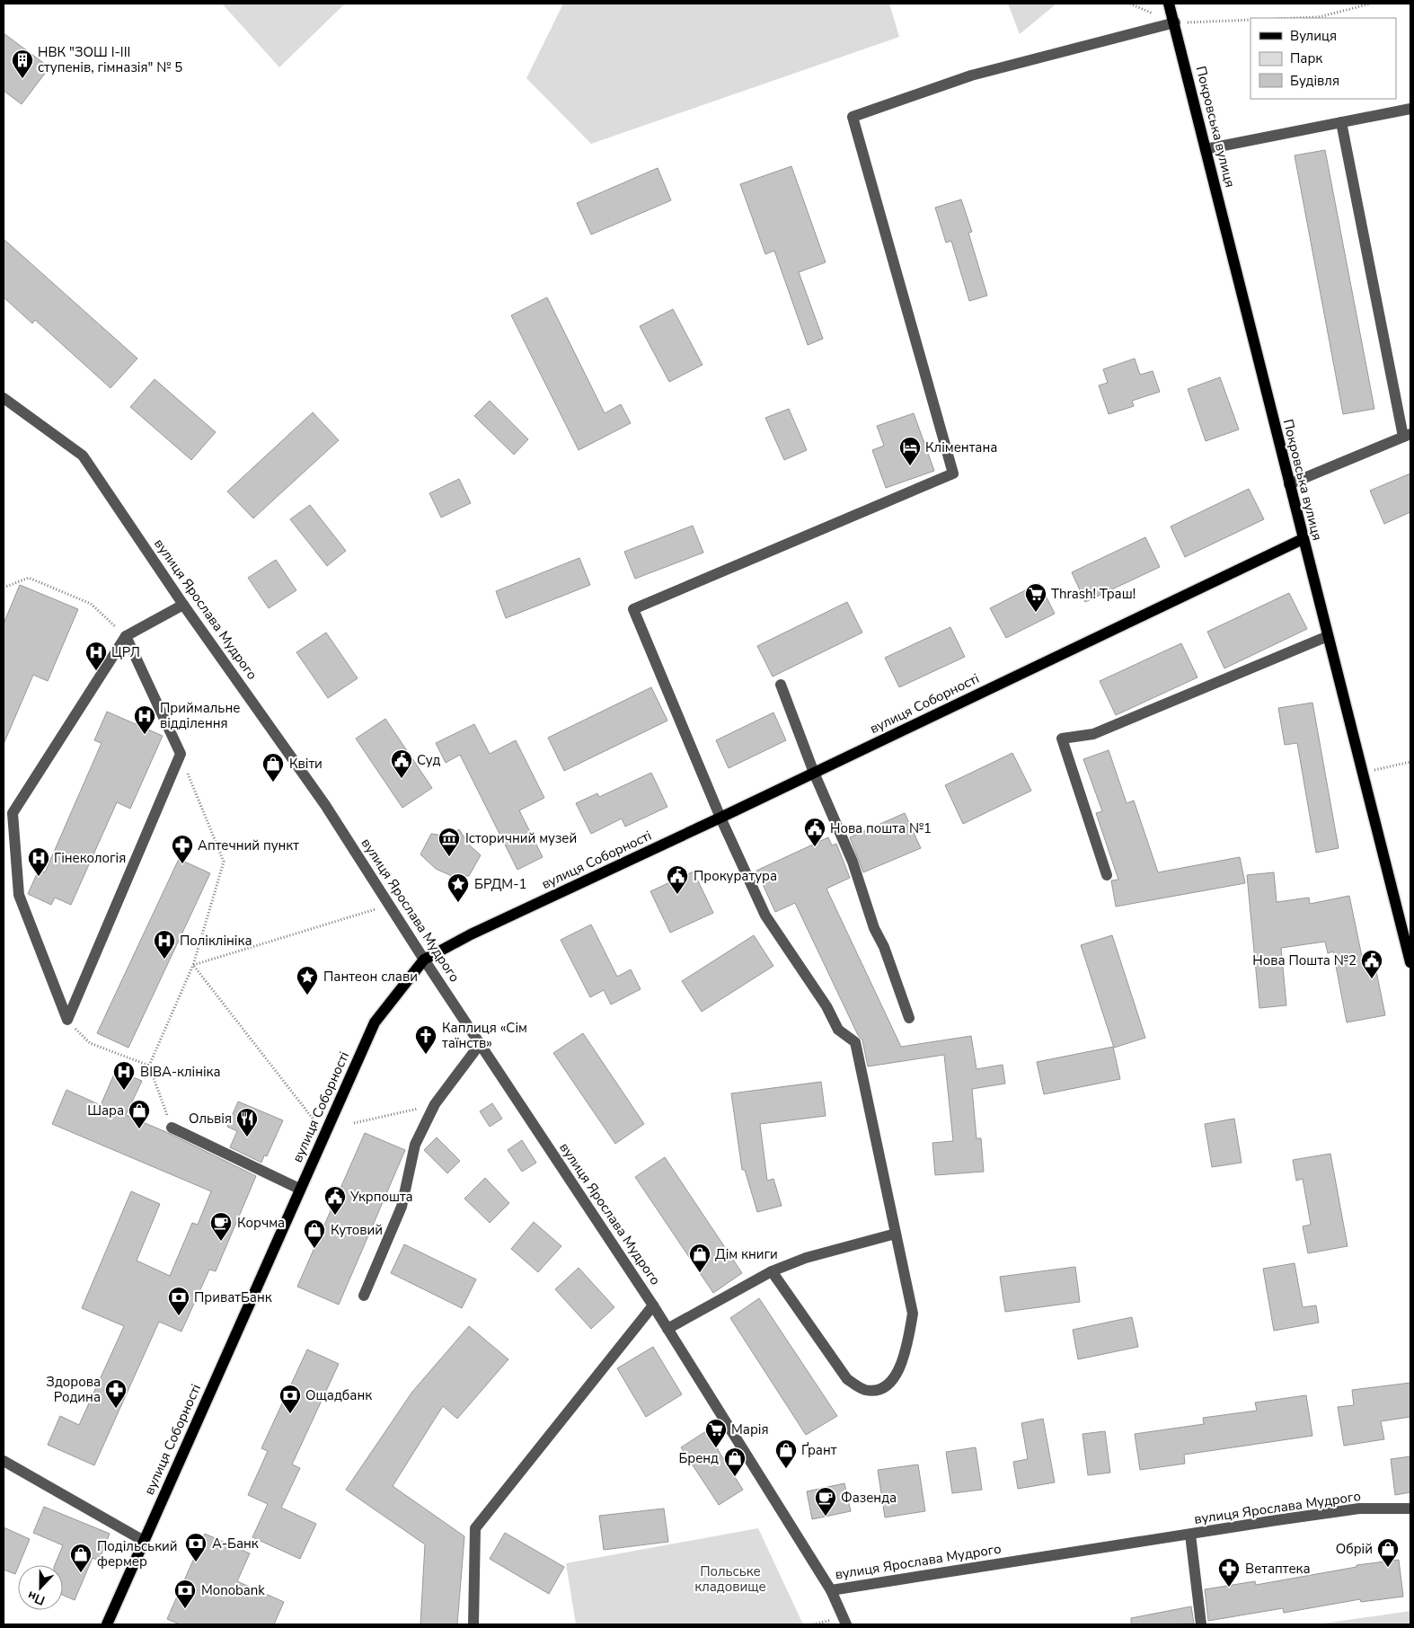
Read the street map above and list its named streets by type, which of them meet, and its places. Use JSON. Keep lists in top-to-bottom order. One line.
{"streets":{"main road":["Покровська вулиця","вулиця Соборності"],"street":["вулиця Ярослава Мудрого"]},"crossings":[["Покровська вулиця","вулиця Соборності"],["вулиця Ярослава Мудрого","вулиця Соборності"]],"parks":["Польське кладовище"],"places":{"building":["НВК \"ЗОШ І-ІІІ ступенів, гімназія\" № 5"],"hotel":["Кліментана"],"supermarket":["Thrash! Траш!","Марія"],"hospital":["ЦРЛ","Приймальне відділення","Гінекологія","Поліклініка","ВІВА-клініка"],"public building":["Суд","Нова пошта №1","Прокуратура","Нова Пошта №2","Укрпошта"],"shop":["Квіти","Шара","Кутовий","Дім книги","Ґрант","Бренд","Обрій","Подільський фермер"],"museum":["Історичний музей"],"pharmacy":["Аптечний пункт","Здорова Родина","Ветаптека"],"place":["БРДМ-1","Пантеон слави"],"church":["Каплиця «Сім таїнств»"],"restaurant":["Ольвія"],"cafe":["Корчма","Фазенда"],"bank":["ПриватБанк","Ощадбанк","А-Банк","Monobank"]},"legend":["Вулиця","Парк","Будівля"],"north":"bottom"}
